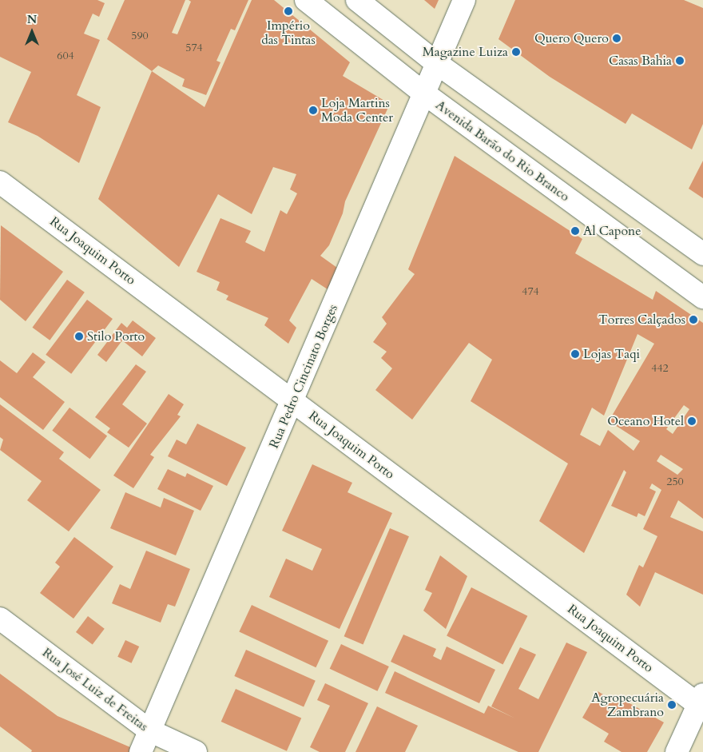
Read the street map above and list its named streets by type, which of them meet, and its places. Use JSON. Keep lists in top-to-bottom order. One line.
{"streets":{"street":["Avenida Barão do Rio Branco","Rua Joaquim Porto","Rua Pedro Cincinato Borges","Rua José Luiz de Freitas"]},"crossings":[["Avenida Barão do Rio Branco","Rua Pedro Cincinato Borges"],["Rua Joaquim Porto","Rua Pedro Cincinato Borges"],["Rua Pedro Cincinato Borges","Rua José Luiz de Freitas"]],"places":["Império das Tintas","Quero Quero","Magazine Luiza","Casas Bahia","Loja Martins Moda Center","Al Capone","Torres Calçados","Stilo Porto","Lojas Taqi","Oceano Hotel","Agropecuária Zambrano"],"house_numbers":["590","574","604","474","442","250"],"north":"top"}
